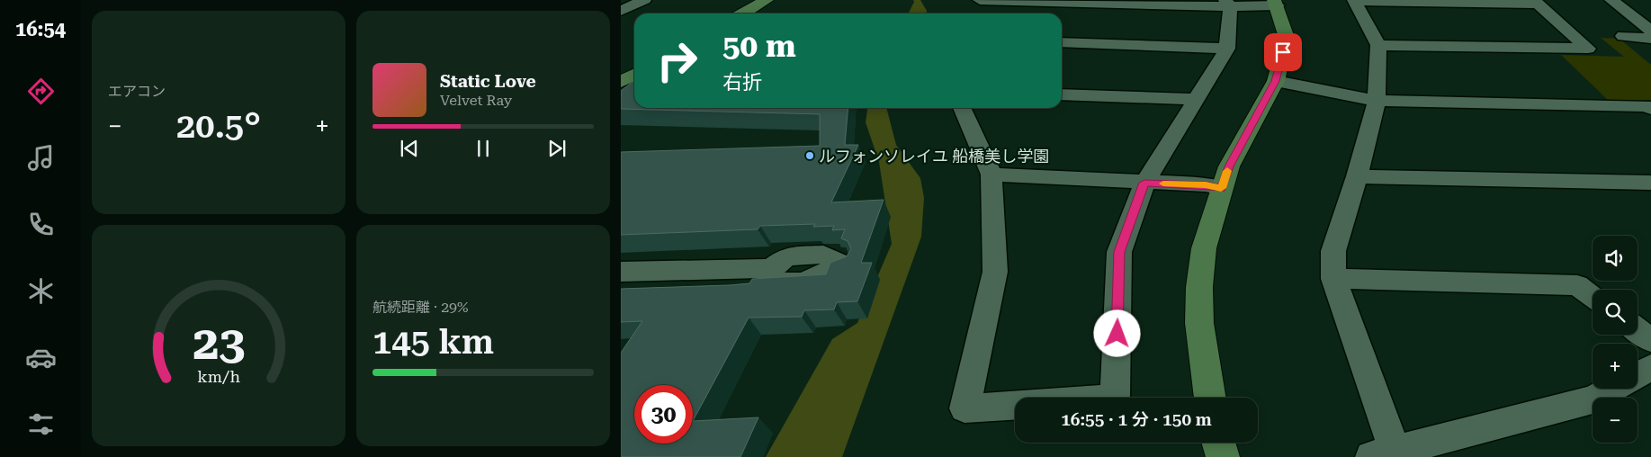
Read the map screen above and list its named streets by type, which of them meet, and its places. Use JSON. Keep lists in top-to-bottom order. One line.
{"places":["ルフォンソレイユ 船橋美し学園"],"page":{"tabs":"16:54","tile":["エアコン",["航続距離 · 29%","145 km"]],"turn":["50 m","右折"],"song":["Static Love","Velvet Ray"],"heat":["−","20.5°","+"],"map_buttons":["+","−"],"limit":"30","trip":"16:55 · 1 分 · 150 m","gauge":["23","km/h"]}}
